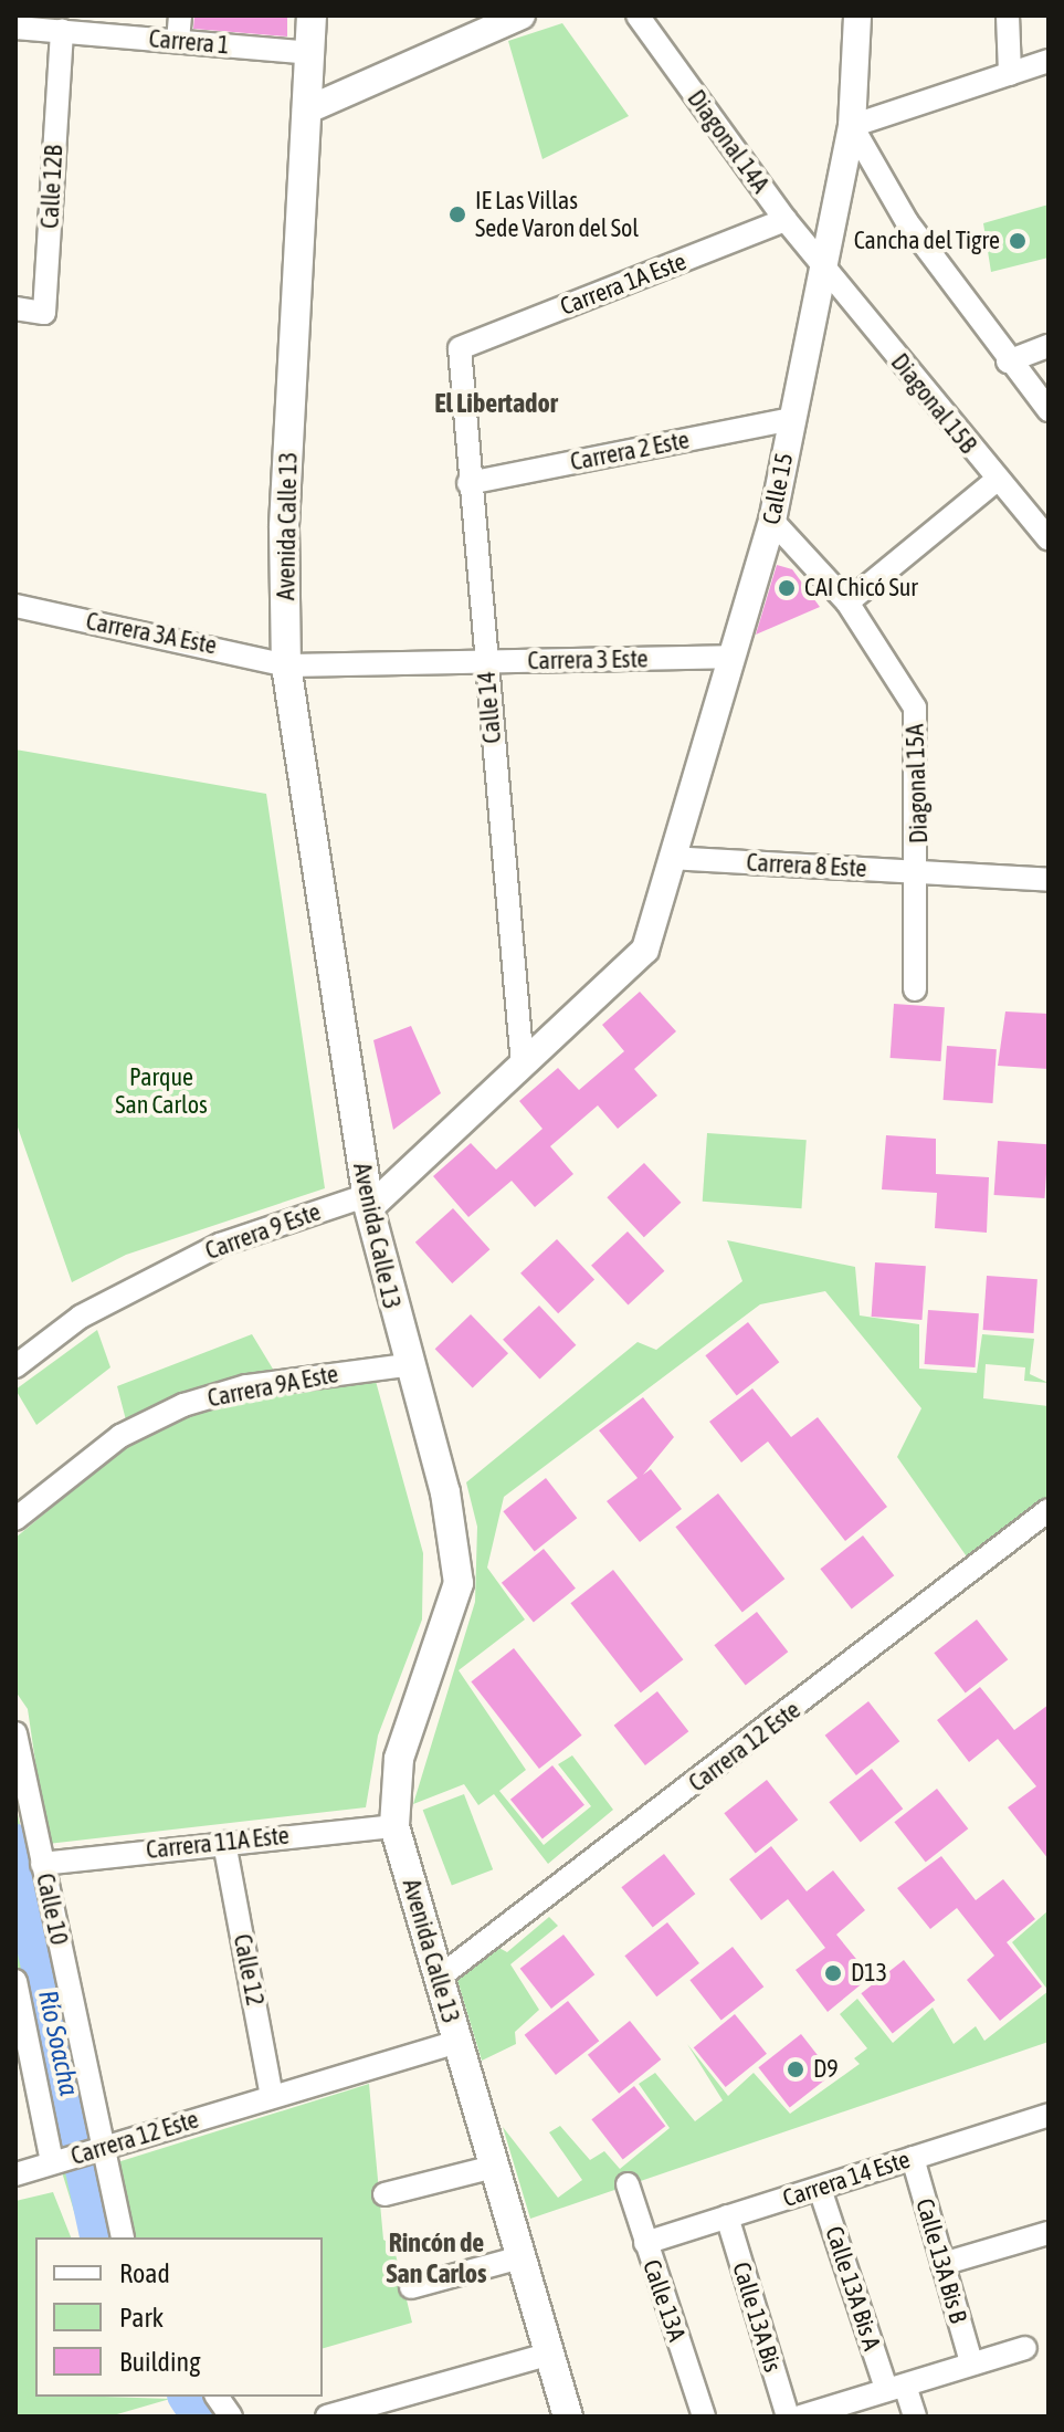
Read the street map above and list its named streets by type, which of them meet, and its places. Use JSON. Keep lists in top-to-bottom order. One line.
{"streets":{"main road":["Avenida Calle 13"],"street":["Carrera 1","Diagonal 14A","Calle 12B","Carrera 1A Este","Diagonal 15B","Carrera 2 Este","Calle 15","Carrera 3A Este","Carrera 3 Este","Calle 14","Diagonal 15A","Carrera 8 Este","Carrera 9 Este","Carrera 9A Este","Carrera 12 Este","Carrera 11A Este","Calle 10","Calle 12","Carrera 14 Este","Calle 13A Bis B","Calle 13A Bis A","Calle 13A","Calle 13A Bis"]},"crossings":[["Carrera 1","Calle 12B"],["Carrera 1","Avenida Calle 13"],["Diagonal 14A","Carrera 1A Este"],["Diagonal 14A","Diagonal 15B"],["Diagonal 14A","Calle 15"],["Carrera 1A Este","Calle 14"],["Diagonal 15B","Calle 15"],["Carrera 2 Este","Calle 15"],["Carrera 2 Este","Calle 14"],["Calle 15","Carrera 3 Este"],["Calle 15","Calle 14"],["Calle 15","Diagonal 15A"],["Calle 15","Carrera 8 Este"],["Avenida Calle 13","Carrera 3A Este"],["Avenida Calle 13","Carrera 3 Este"],["Avenida Calle 13","Carrera 9 Este"],["Avenida Calle 13","Carrera 9A Este"],["Avenida Calle 13","Carrera 12 Este"],["Avenida Calle 13","Carrera 11A Este"],["Carrera 3A Este","Carrera 3 Este"],["Carrera 3 Este","Calle 14"],["Diagonal 15A","Carrera 8 Este"],["Carrera 12 Este","Calle 10"],["Carrera 12 Este","Calle 12"],["Carrera 11A Este","Calle 10"],["Carrera 11A Este","Calle 12"],["Carrera 14 Este","Calle 13A Bis B"],["Carrera 14 Este","Calle 13A Bis A"],["Carrera 14 Este","Calle 13A"],["Carrera 14 Este","Calle 13A Bis"]],"districts":["El Libertador","Rincón de San Carlos"],"water":["Río Soacha"],"parks":["Parque San Carlos"],"places":["IE Las Villas Sede Varon del Sol","Cancha del Tigre","CAI Chicó Sur","D13","D9"],"legend":["Road","Park","Building"]}
